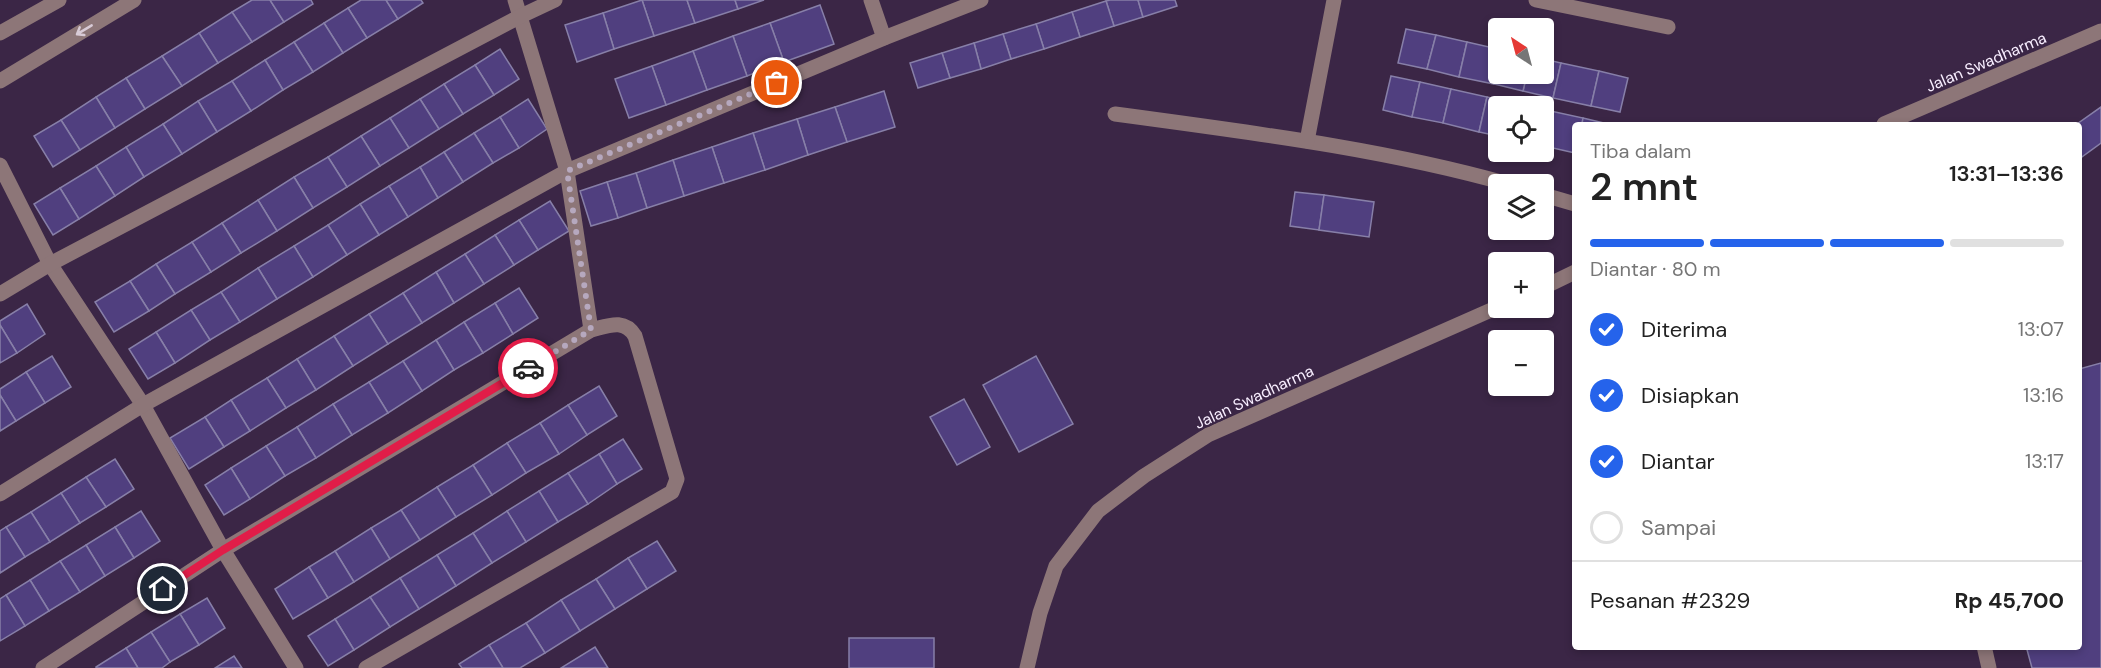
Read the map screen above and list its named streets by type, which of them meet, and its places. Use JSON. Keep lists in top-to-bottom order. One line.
{"streets":{"street":["Jalan Swadharma"]},"north":"top left","page":{"map_buttons":["+","−"],"heading":["2 mnt","Tiba dalam","13:31–13:36"],"panel":["Pesanan #2329","Rp 45,700"],"bar":"Diantar · 80 m","list":[["Diterima","13:07"],["Disiapkan","13:16"],["Diantar","13:17"],"Sampai"]}}
